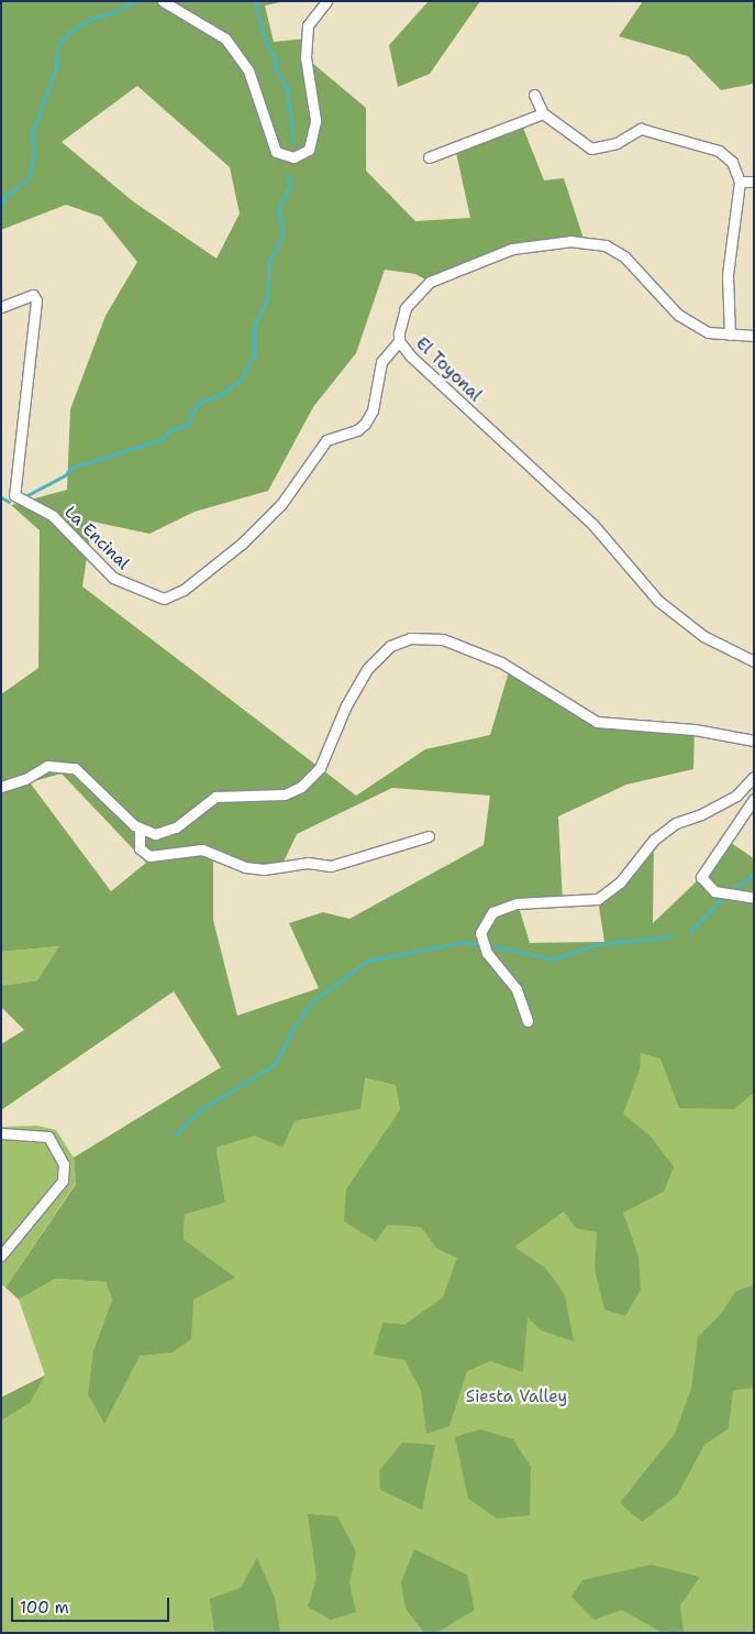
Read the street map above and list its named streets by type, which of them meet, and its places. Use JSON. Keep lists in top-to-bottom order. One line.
{"streets":{"street":["El Toyonal","La Encinal"]},"crossings":[["El Toyonal","La Encinal"]],"parks":["Siesta Valley"],"scale_bar":"100 m"}
